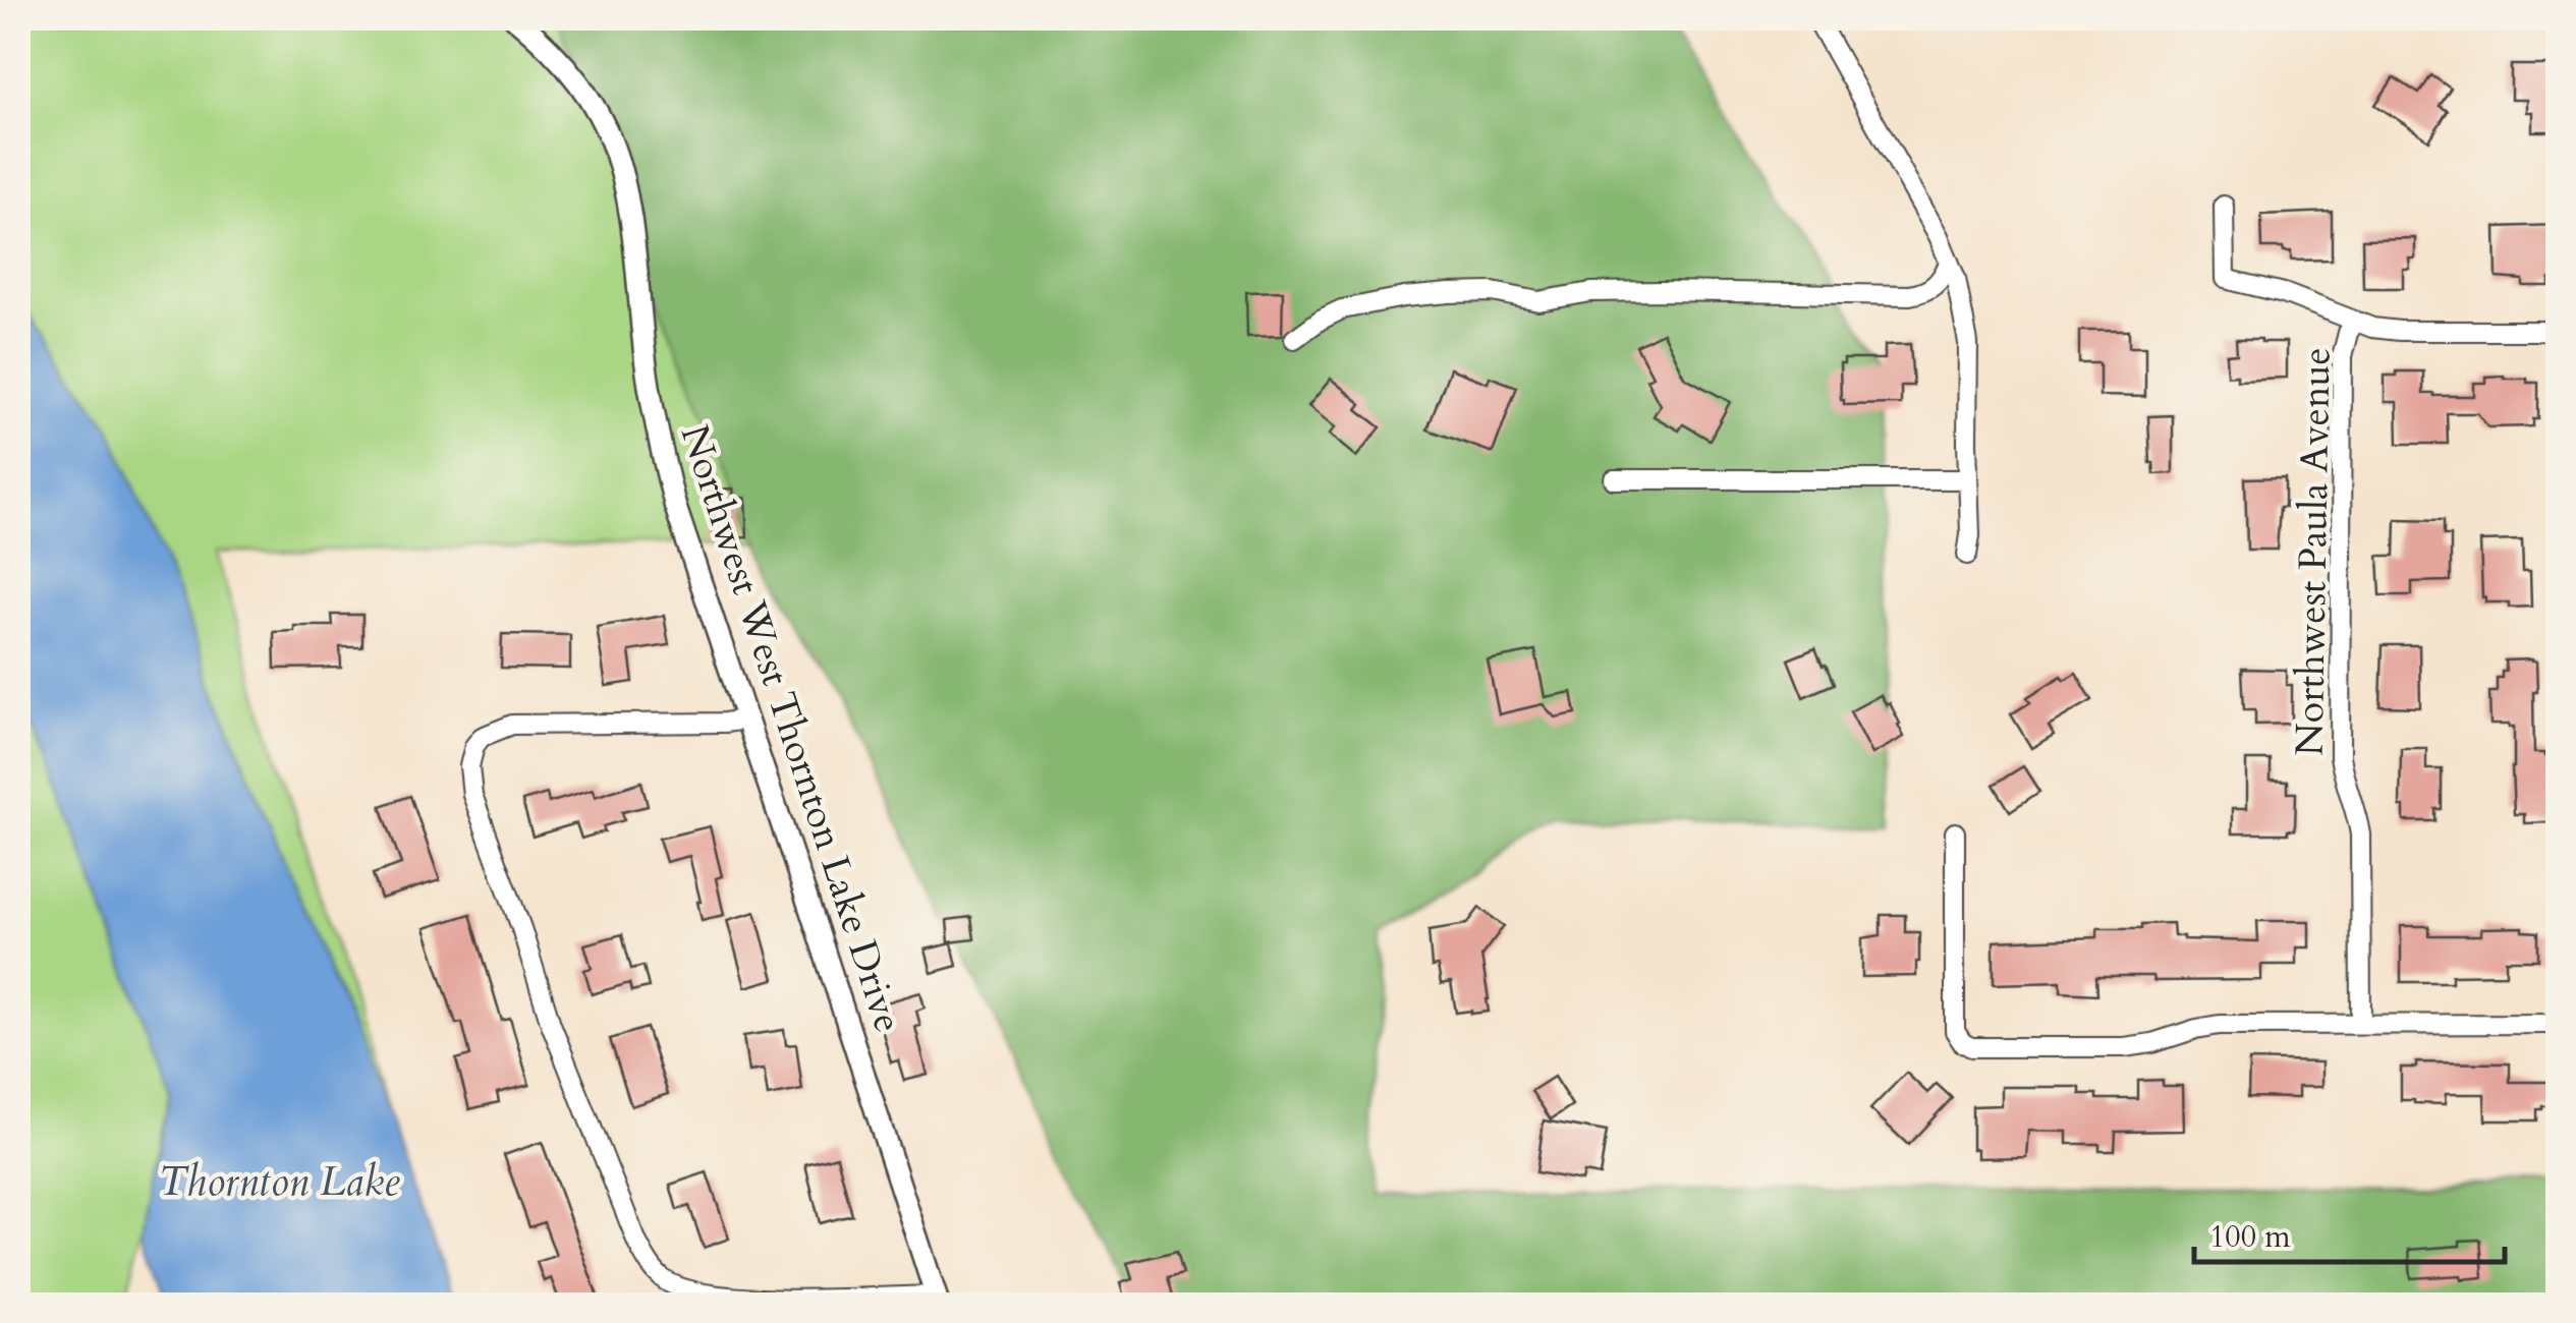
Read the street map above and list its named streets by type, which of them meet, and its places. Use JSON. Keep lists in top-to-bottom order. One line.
{"streets":{"street":["Northwest Paula Avenue","Northwest West Thornton Lake Drive"]},"water":["Thornton Lake"],"scale_bar":"100 m"}
